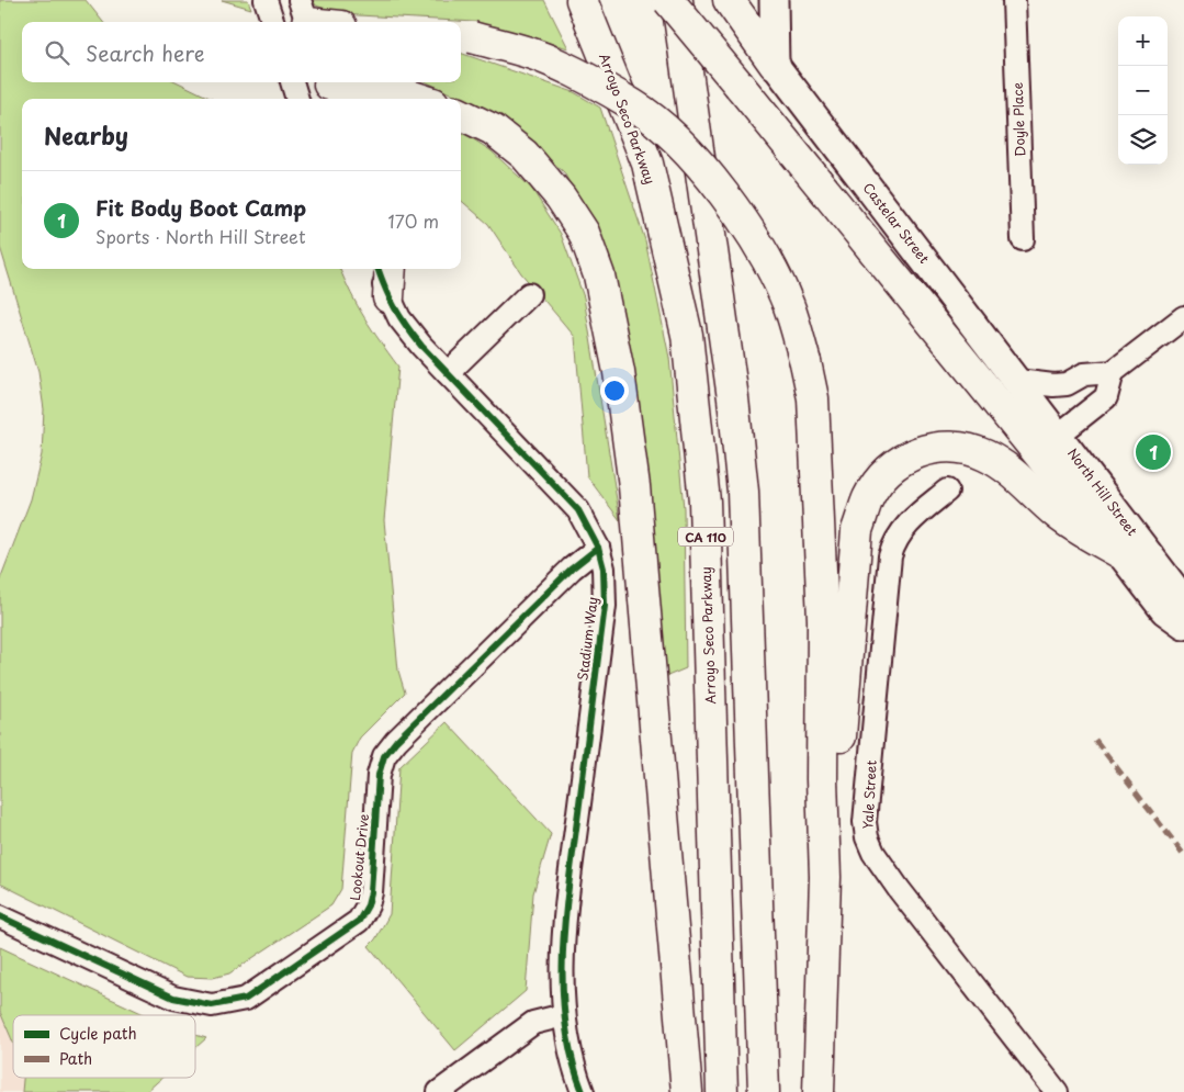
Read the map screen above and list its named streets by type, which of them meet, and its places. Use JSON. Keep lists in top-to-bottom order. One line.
{"streets":{"highway":["Arroyo Seco Parkway","CA 110"],"main road":["Castelar Street","North Hill Street"],"street":["Doyle Place","Stadium Way","Yale Street","Lookout Drive"]},"crossings":[["Castelar Street","North Hill Street"],["Stadium Way","Lookout Drive"]],"legend":["Cycle path","Path"],"page":{"map_buttons":["+","−"],"search":"Search here","heading":"Nearby","list":[{"mark":"1","name":"Fit Body Boot Camp","note":"Sports · North Hill Street","value":"170 m"}],"pins":"1"}}
